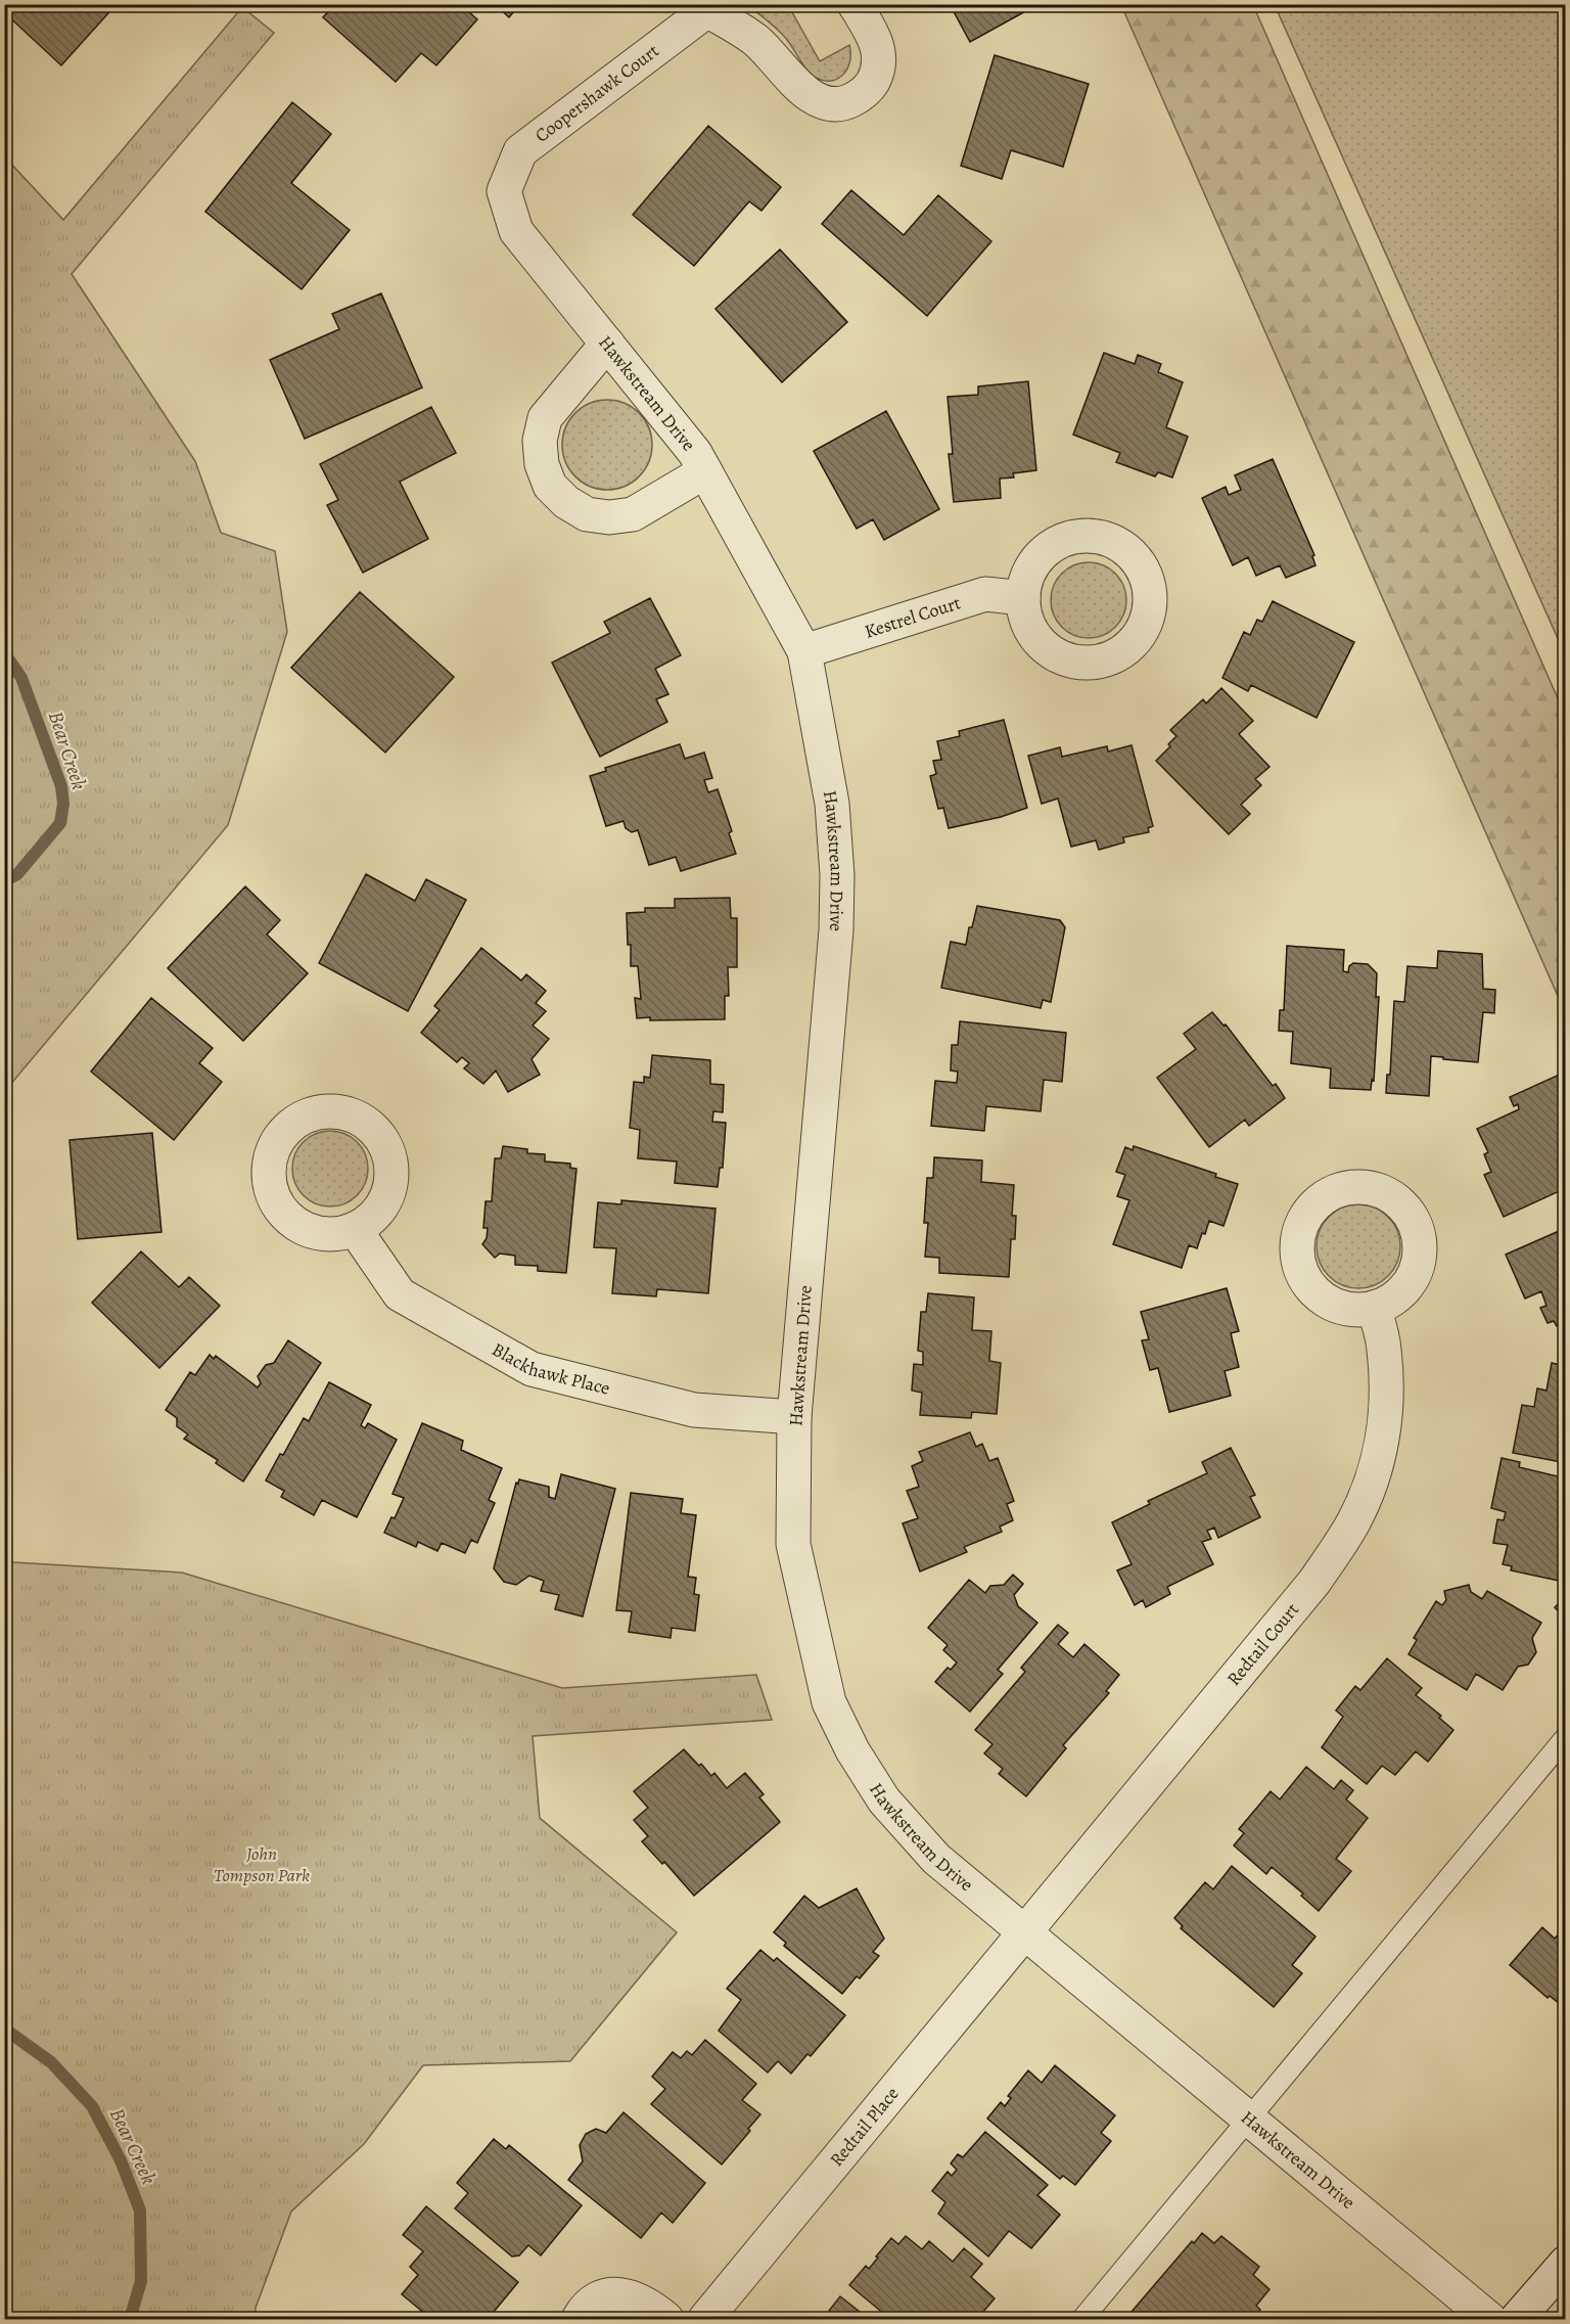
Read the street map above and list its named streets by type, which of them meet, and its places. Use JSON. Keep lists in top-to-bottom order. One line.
{"streets":{"street":["Coopershawk Court","Hawkstream Drive","Kestrel Court","Blackhawk Place","Redtail Court","Redtail Place"]},"crossings":[["Coopershawk Court","Hawkstream Drive"],["Hawkstream Drive","Kestrel Court"],["Hawkstream Drive","Blackhawk Place"],["Hawkstream Drive","Redtail Court"],["Hawkstream Drive","Redtail Place"],["Redtail Court","Redtail Place"]],"water":["Bear Creek"],"parks":["John Tompson Park"]}
